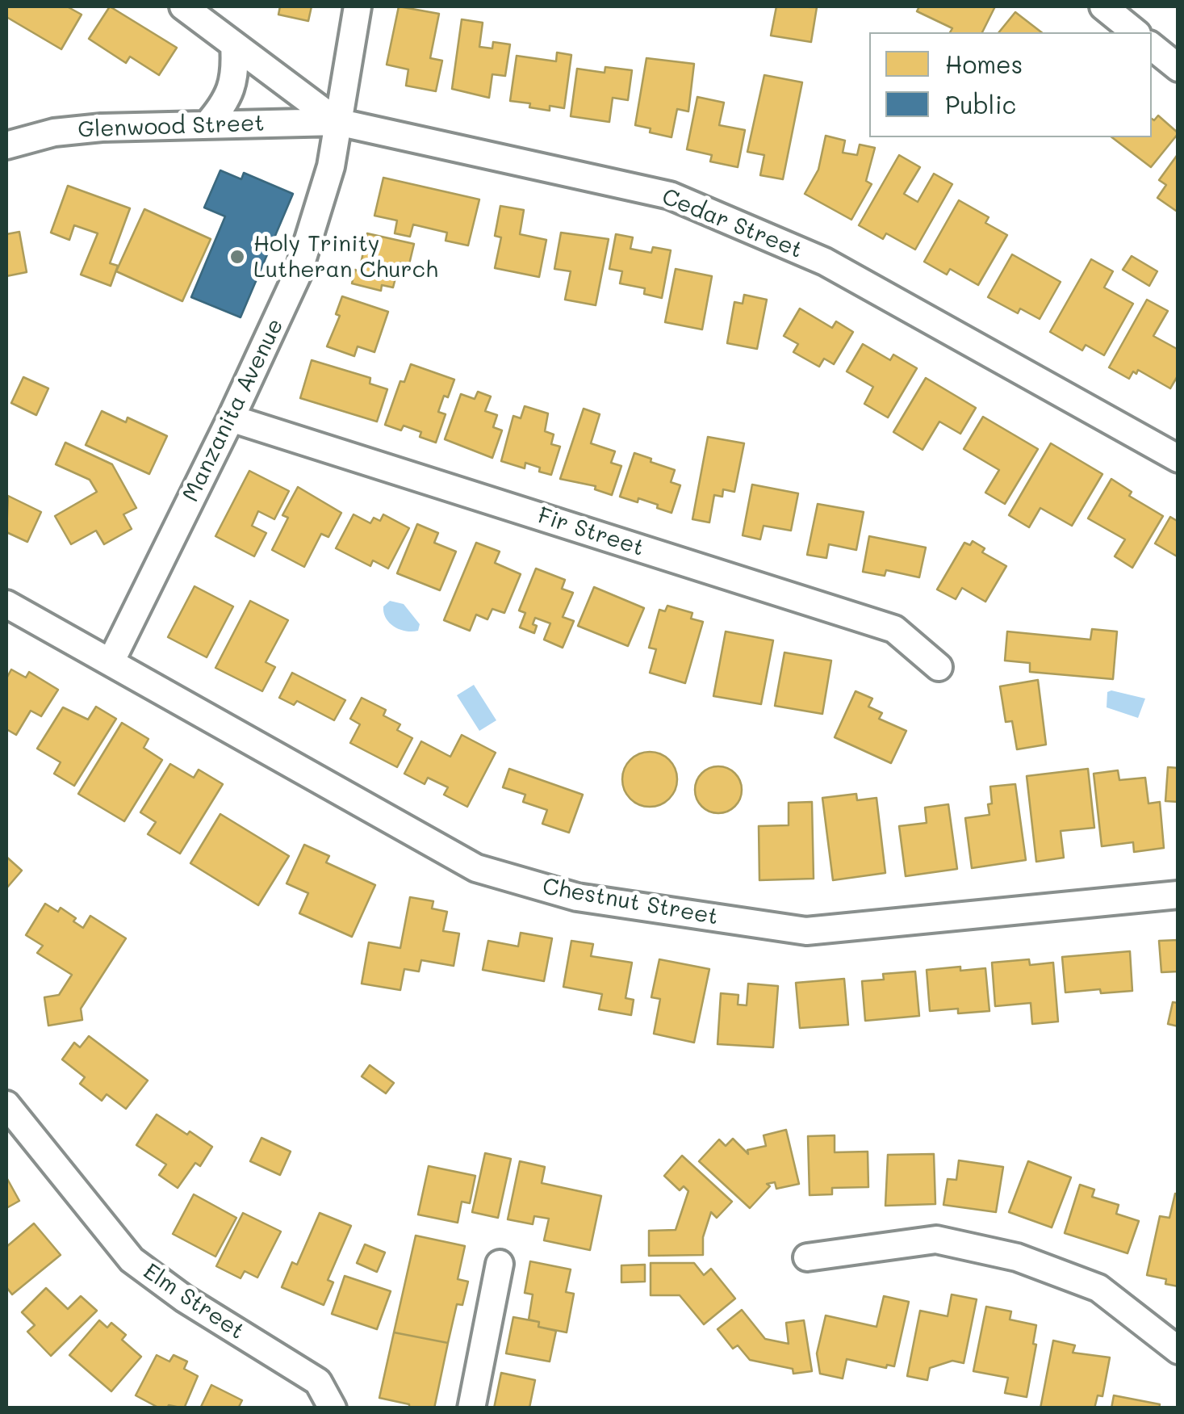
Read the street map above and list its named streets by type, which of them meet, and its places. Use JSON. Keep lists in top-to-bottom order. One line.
{"streets":{"street":["Glenwood Street","Cedar Street","Manzanita Avenue","Fir Street","Chestnut Street","Elm Street"]},"crossings":[["Glenwood Street","Cedar Street"],["Glenwood Street","Manzanita Avenue"],["Cedar Street","Manzanita Avenue"],["Manzanita Avenue","Fir Street"],["Manzanita Avenue","Chestnut Street"]],"places":["Holy Trinity Lutheran Church"],"legend":["Homes","Public"]}
